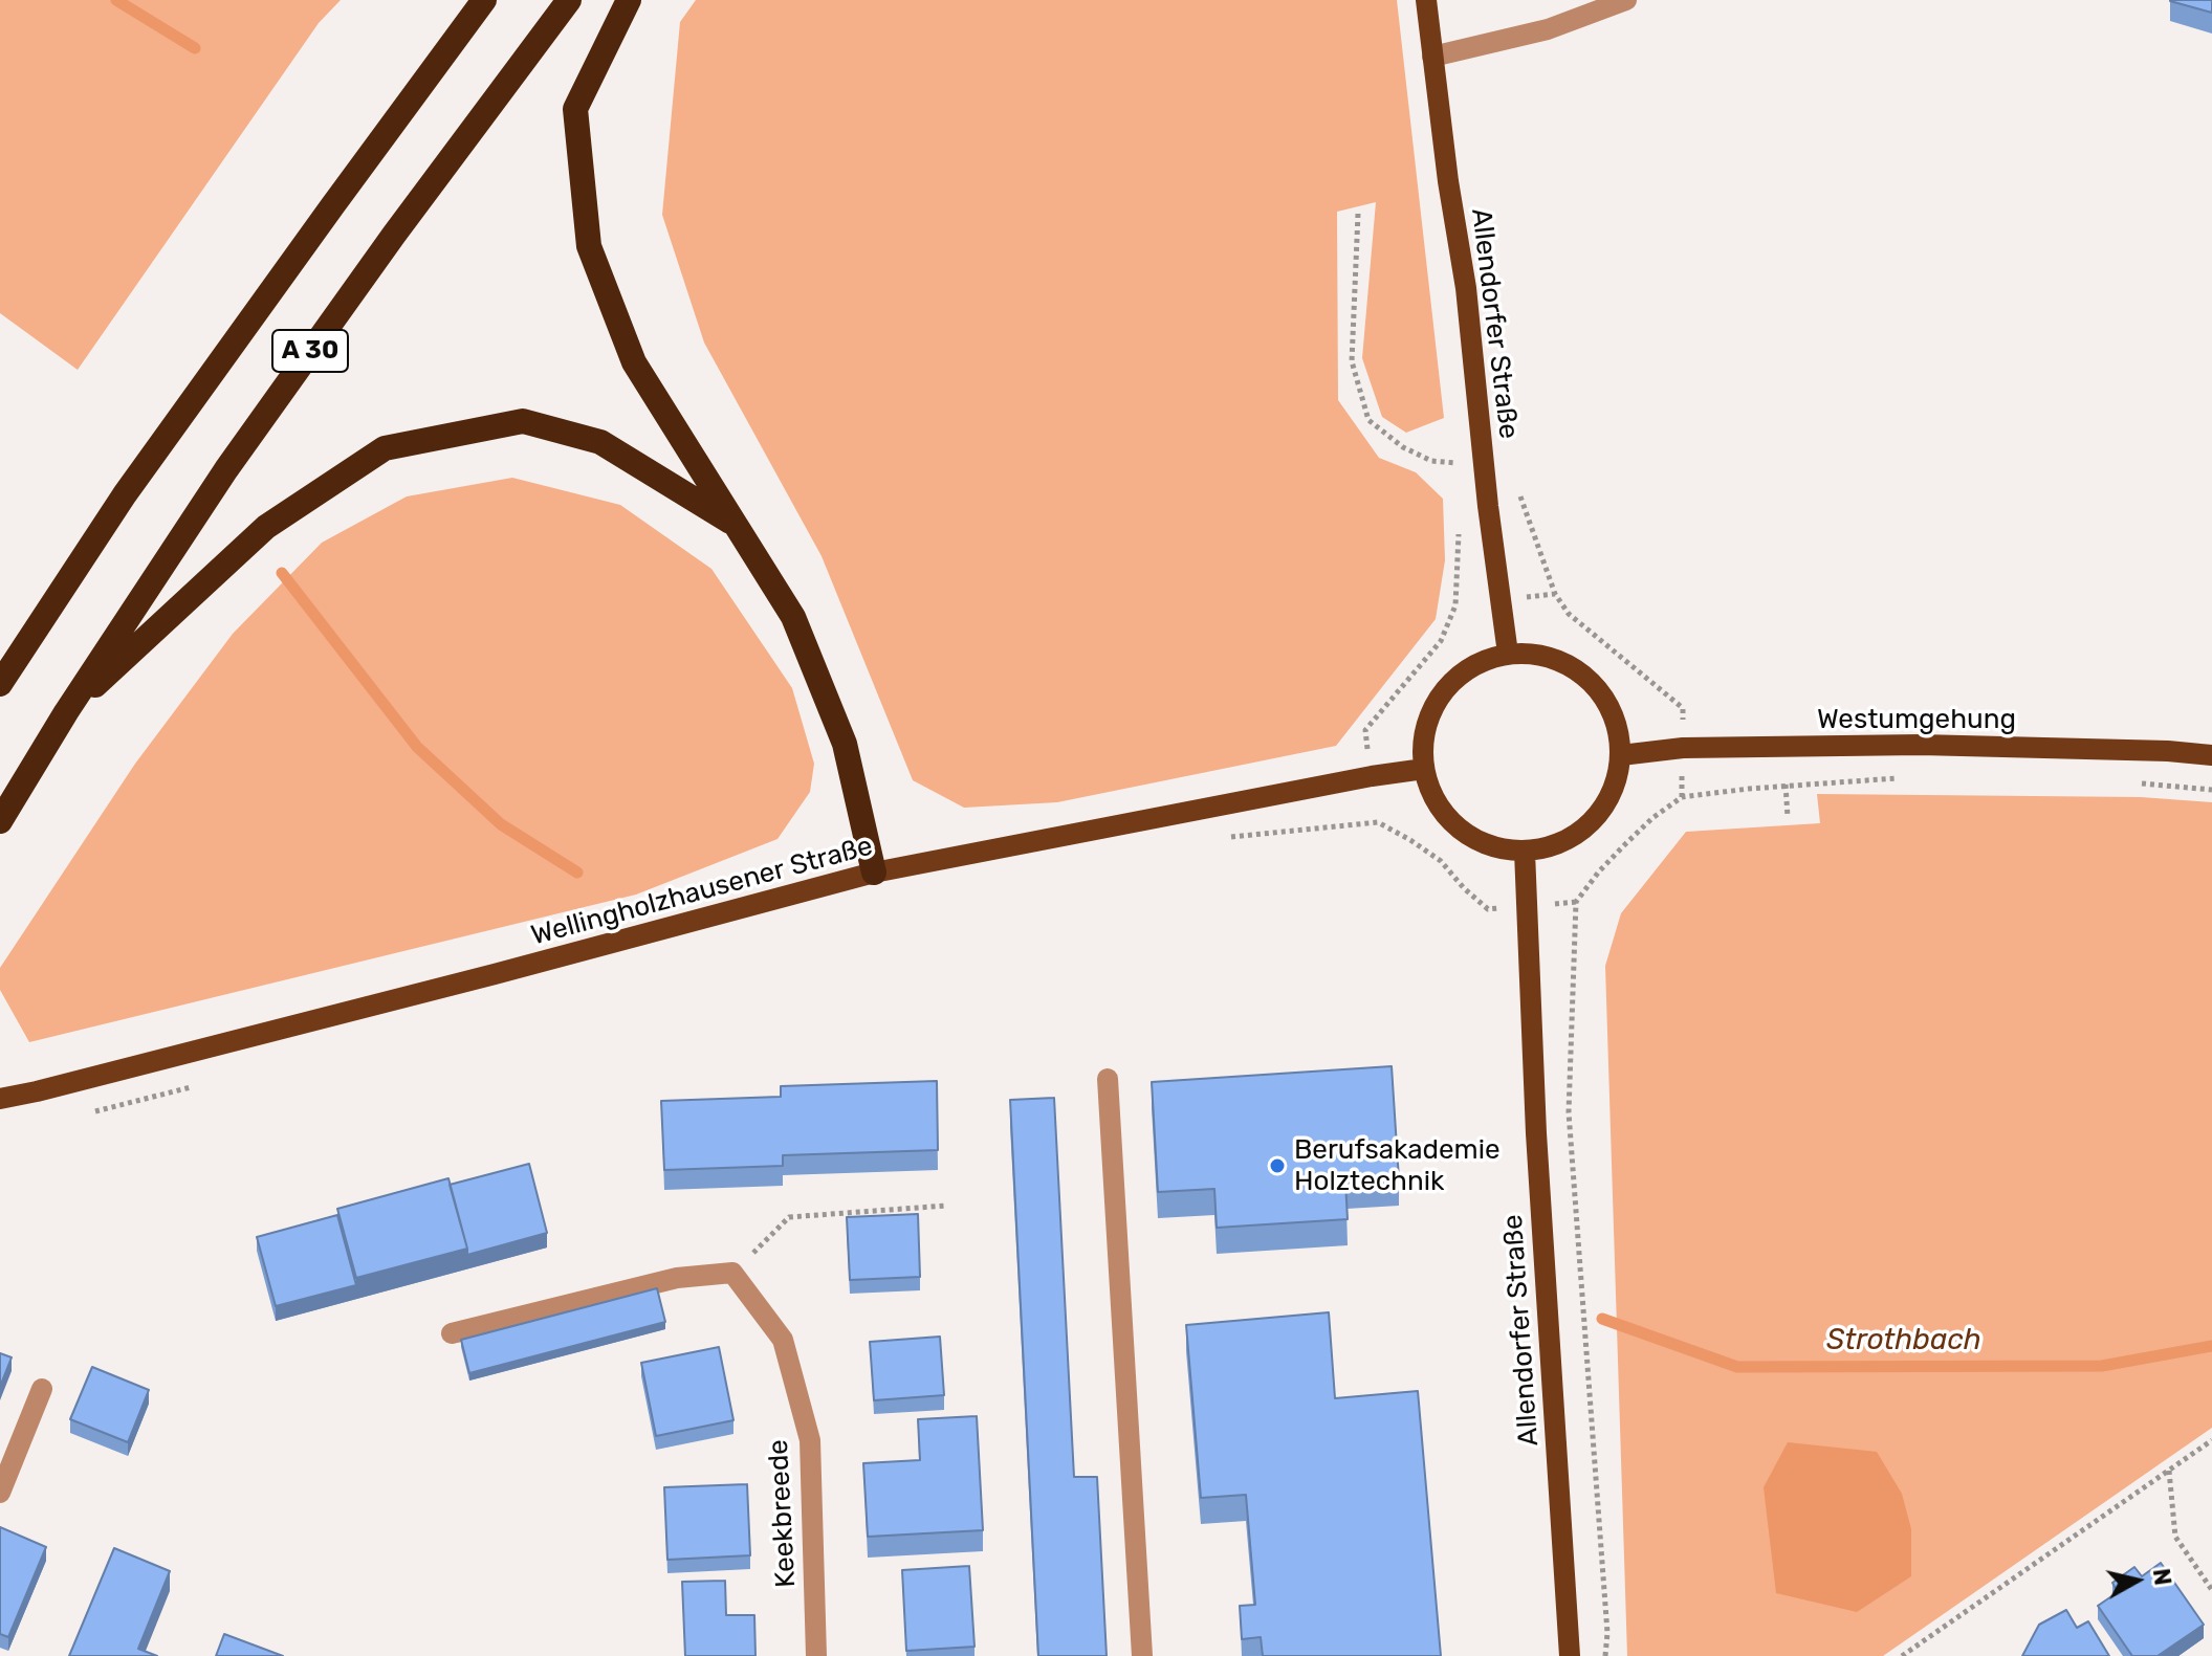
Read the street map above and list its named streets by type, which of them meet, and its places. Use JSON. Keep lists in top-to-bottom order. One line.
{"streets":{"highway":["A 30"],"main road":["Allendorfer Straße","Westumgehung","Wellingholzhausener Straße"],"street":["Keekbreede"]},"crossings":[["Allendorfer Straße","Westumgehung"],["Allendorfer Straße","Wellingholzhausener Straße"],["Westumgehung","Wellingholzhausener Straße"]],"water":["Strothbach"],"places":["Berufsakademie Holztechnik"],"north":"right"}
